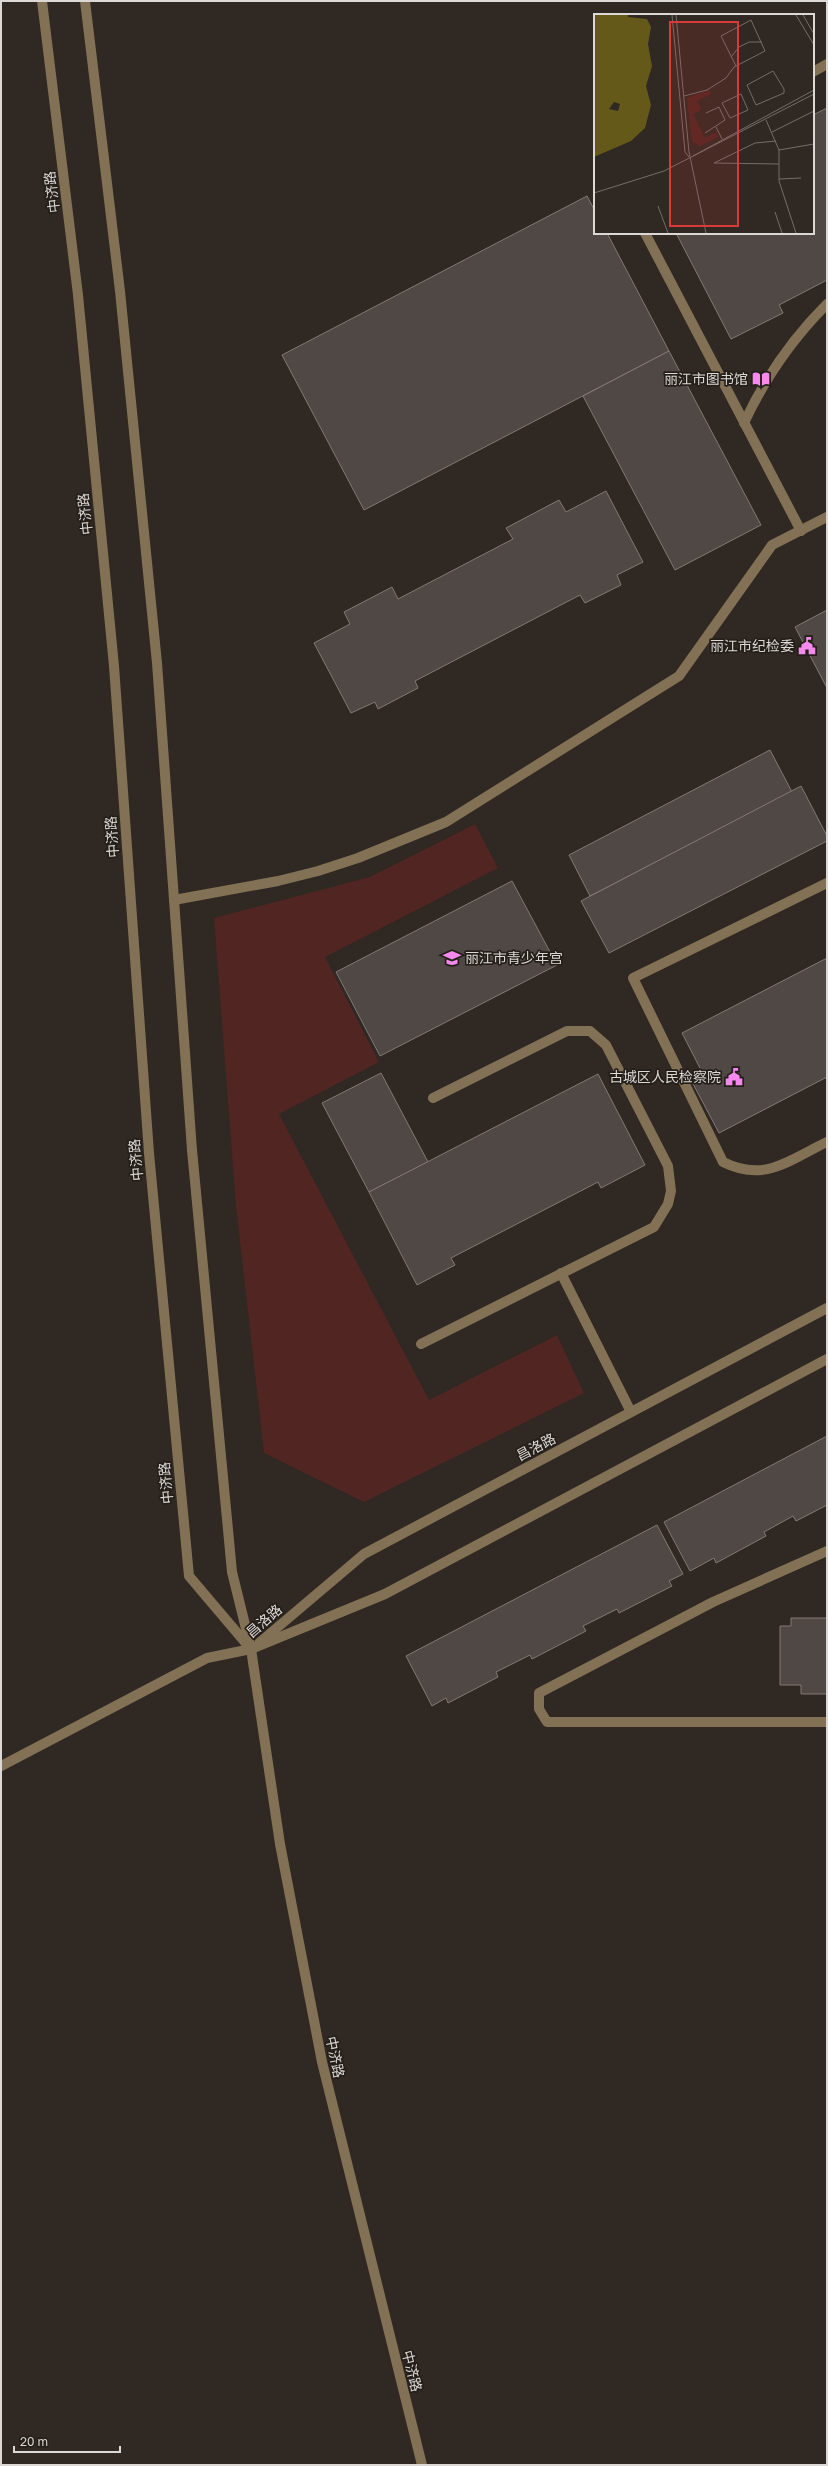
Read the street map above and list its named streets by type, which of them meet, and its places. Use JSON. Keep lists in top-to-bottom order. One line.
{"streets":{"street":["中济路","昌洛路"]},"crossings":[["中济路","昌洛路"]],"places":{"library":["丽江市图书馆"],"public building":["丽江市纪检委","古城区人民检察院"],"school or university":["丽江市青少年宫"]},"scale_bar":"20 m"}
